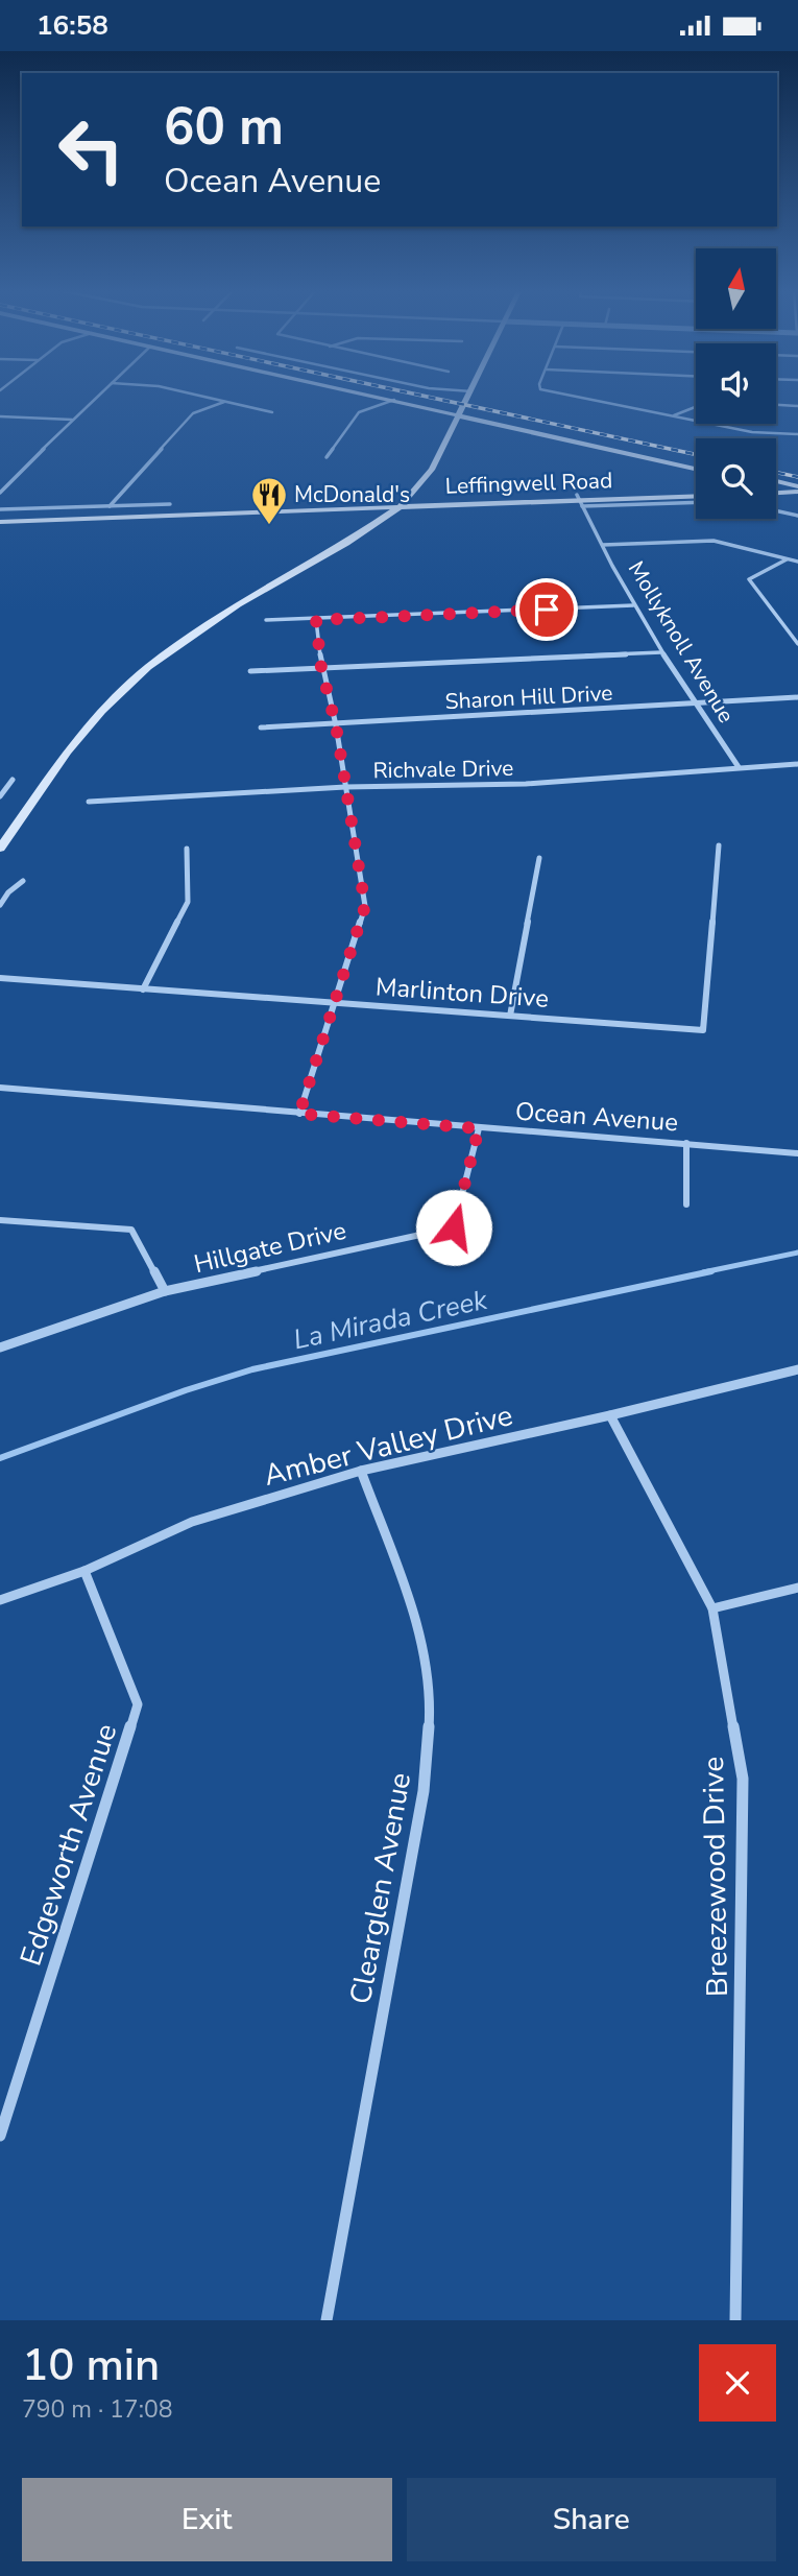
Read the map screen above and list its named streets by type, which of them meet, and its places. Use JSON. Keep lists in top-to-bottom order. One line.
{"streets":{"main road":["Leffingwell Road"],"street":["Mollyknoll Avenue","Sharon Hill Drive","Richvale Drive","Marlinton Drive","Ocean Avenue","Hillgate Drive","Amber Valley Drive","Edgeworth Avenue","Breezewood Drive","Clearglen Avenue"]},"crossings":[["Leffingwell Road","Mollyknoll Avenue"],["Mollyknoll Avenue","Sharon Hill Drive"],["Mollyknoll Avenue","Richvale Drive"],["Ocean Avenue","Hillgate Drive"],["Amber Valley Drive","Edgeworth Avenue"],["Amber Valley Drive","Breezewood Drive"],["Amber Valley Drive","Clearglen Avenue"]],"water":["La Mirada Creek"],"places":{"restaurant":["McDonald's"]},"north":"top","page":{"status":"16:58","turn":["60 m","Ocean Avenue"],"heading":["10 min","790 m · 17:08"],"buttons":["Exit","Share"]}}
